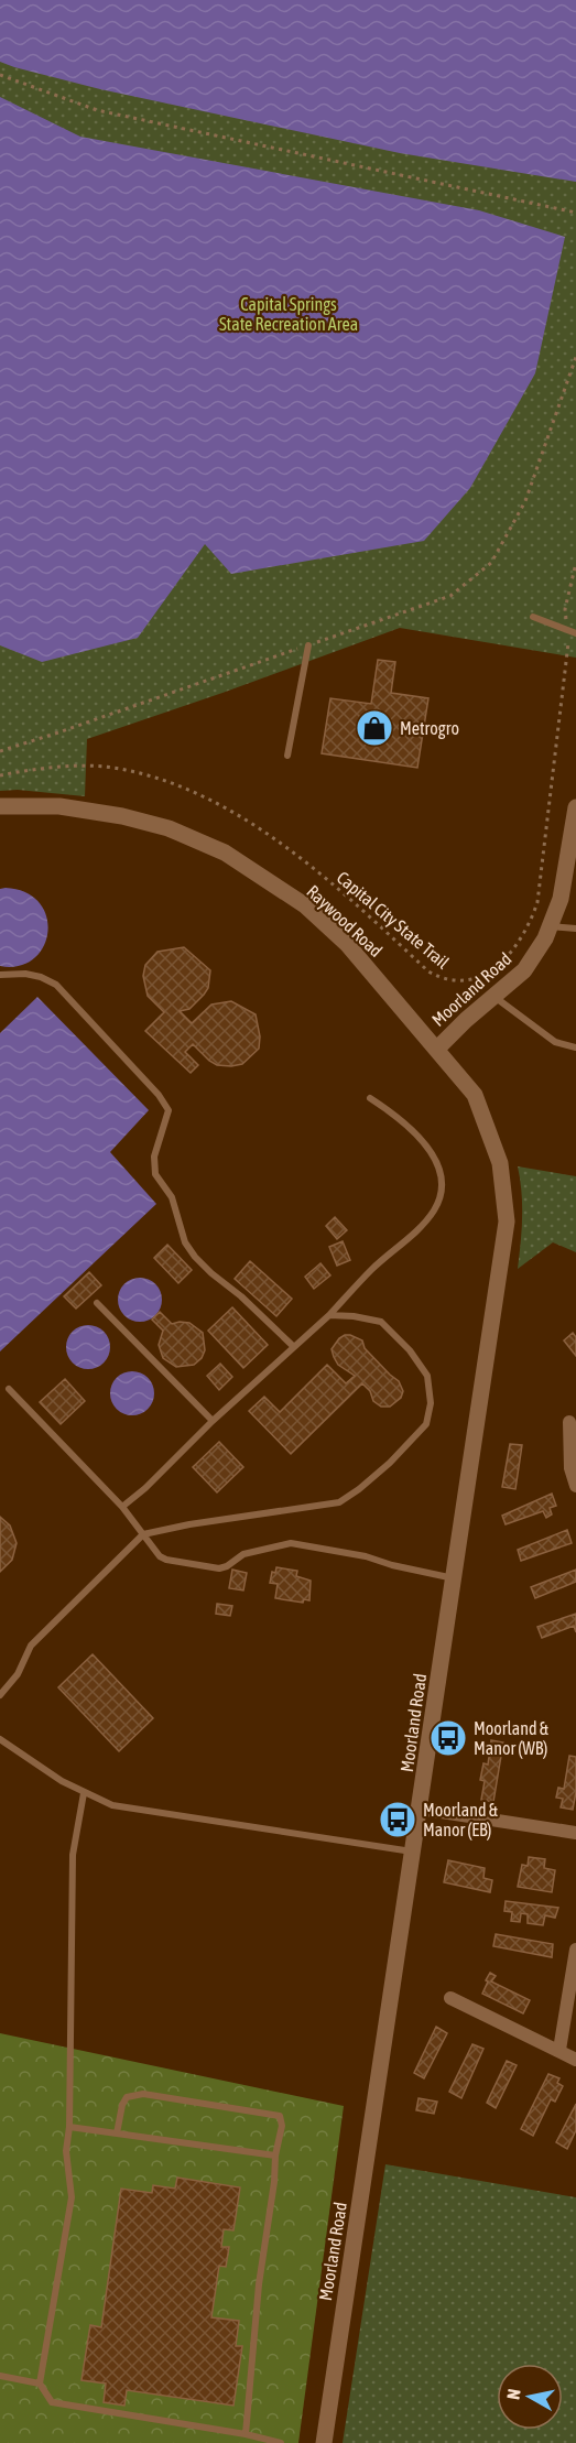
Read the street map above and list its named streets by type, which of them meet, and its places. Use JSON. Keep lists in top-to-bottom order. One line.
{"streets":{"street":["Raywood Road","Moorland Road"],"path":["Capital City State Trail"]},"crossings":[["Raywood Road","Moorland Road"]],"parks":["Capital Springs State Recreation Area"],"places":{"shop":["Metrogro"],"bus stop":["Moorland & Manor (WB)","Moorland & Manor (EB)"]},"north":"left"}
